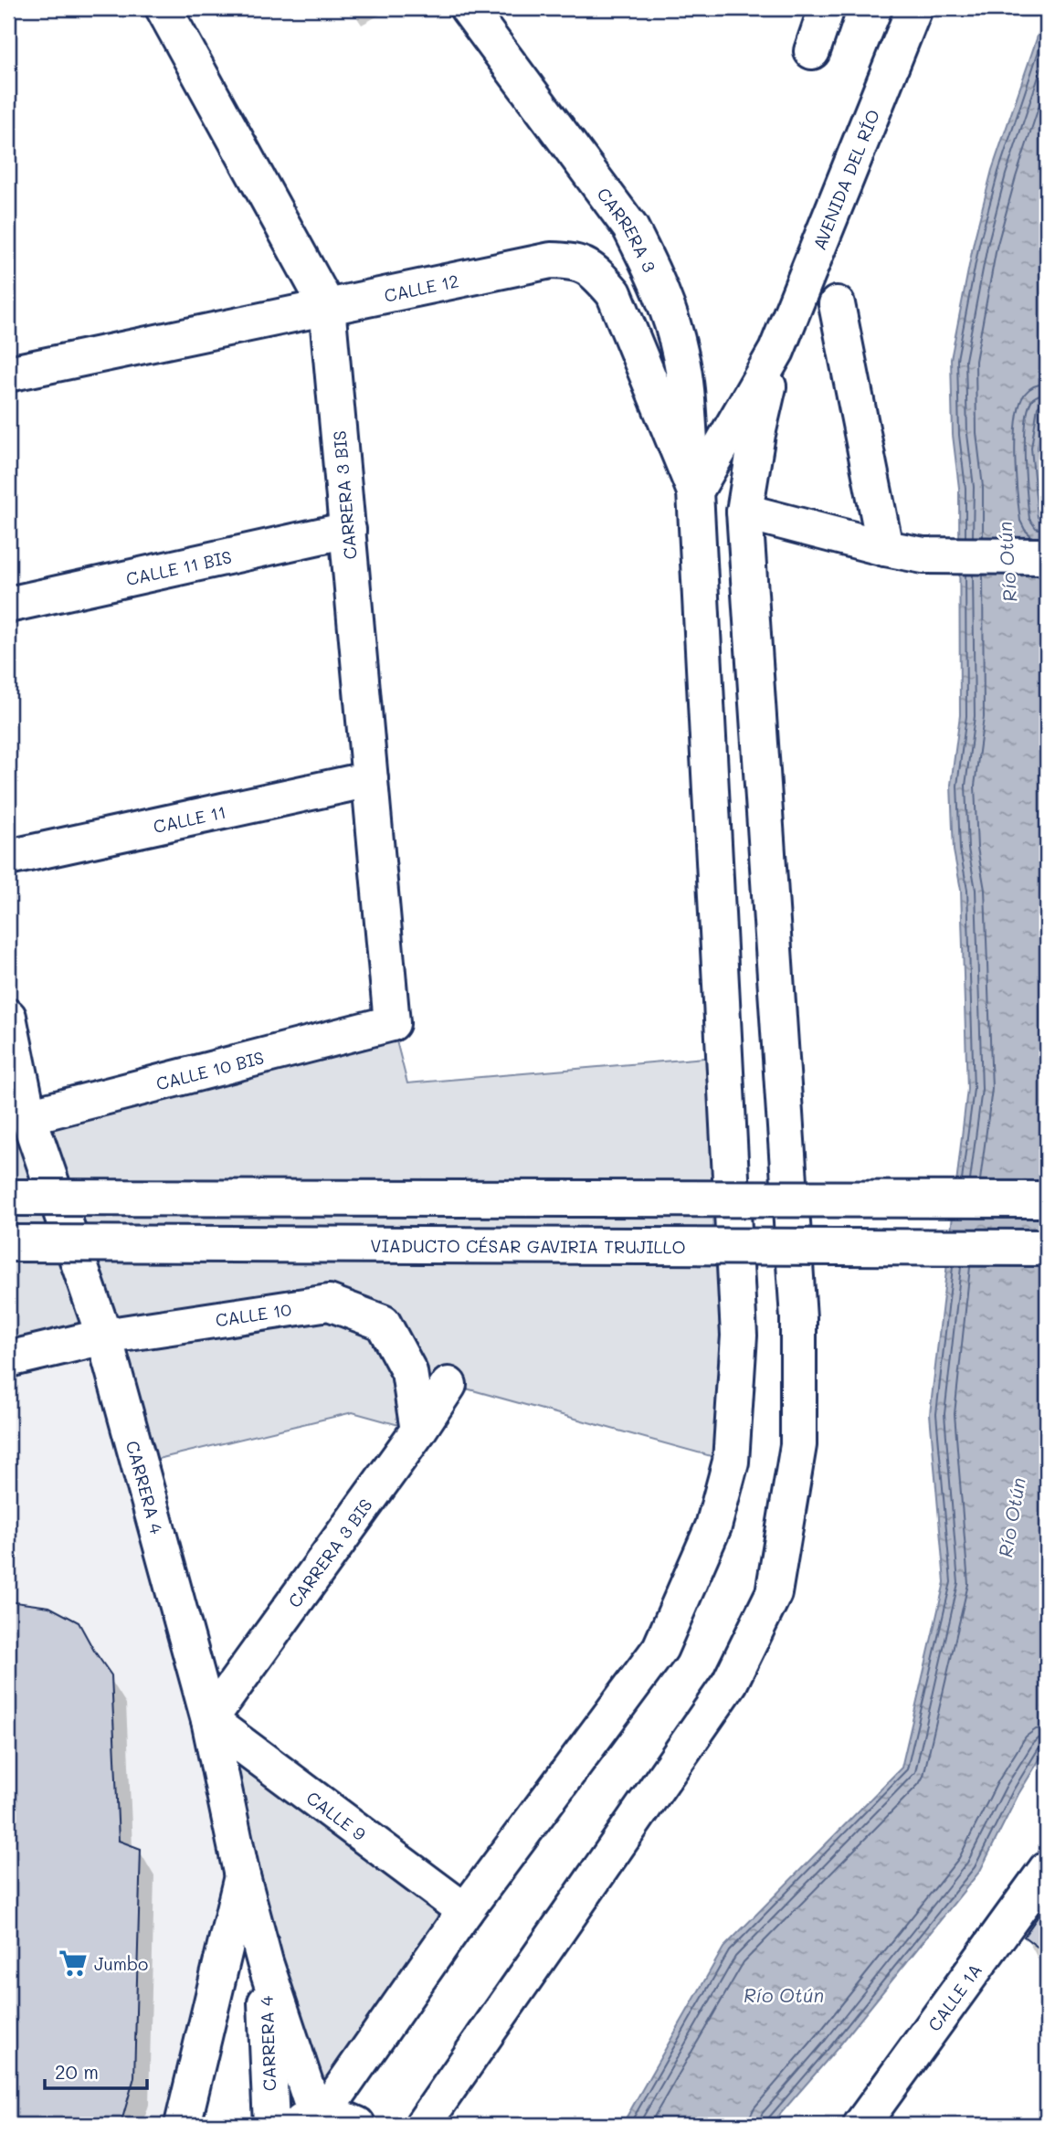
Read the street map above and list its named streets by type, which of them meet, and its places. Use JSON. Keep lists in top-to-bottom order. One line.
{"streets":{"main road":["AVENIDA DEL RÍO","CARRERA 3","CALLE 12","CARRERA 3 BIS","CALLE 11 BIS","CALLE 11","CALLE 10 BIS","VIADUCTO CÉSAR GAVIRIA TRUJILLO","CALLE 10","CARRERA 4","CALLE 9","CALLE 1A"]},"crossings":[["CARRERA 3","CALLE 12"],["CARRERA 3","CARRERA 4"],["CARRERA 3","CALLE 9"],["CALLE 12","CARRERA 3 BIS"],["CARRERA 3 BIS","CALLE 11 BIS"],["CARRERA 3 BIS","CALLE 11"],["CARRERA 3 BIS","CALLE 10 BIS"],["CARRERA 3 BIS","CALLE 10"],["CARRERA 3 BIS","CARRERA 4"],["CARRERA 3 BIS","CALLE 9"],["CALLE 10 BIS","CARRERA 4"],["CALLE 10","CARRERA 4"],["CARRERA 4","CALLE 9"]],"water":["Río Otún"],"places":{"supermarket":["Jumbo"]},"scale_bar":"20 m"}
